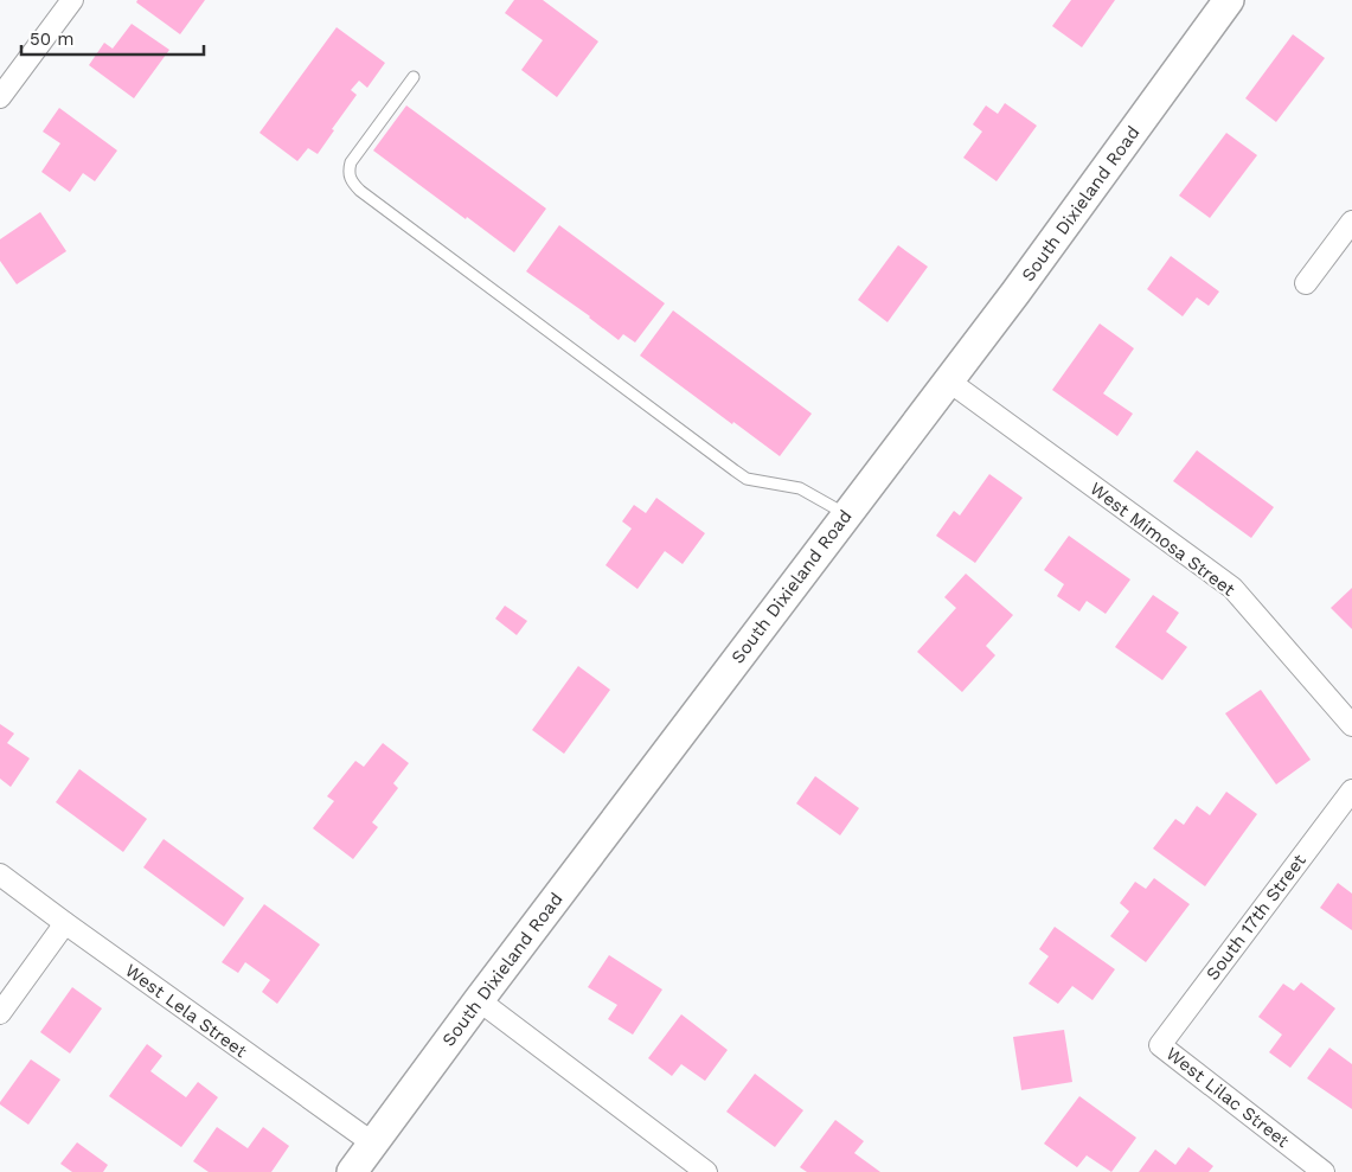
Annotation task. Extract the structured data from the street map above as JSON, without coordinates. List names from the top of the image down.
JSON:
{
  "streets": {
    "main road": ["South Dixieland Road"],
    "street": [
      "West Mimosa Street",
      "South 17th Street",
      "West Lela Street",
      "West Lilac Street"
    ]
  },
  "crossings": [
    ["South Dixieland Road", "West Mimosa Street"],
    ["South Dixieland Road", "West Lela Street"],
    ["South 17th Street", "West Lilac Street"]
  ],
  "scale_bar": "50 m"
}
